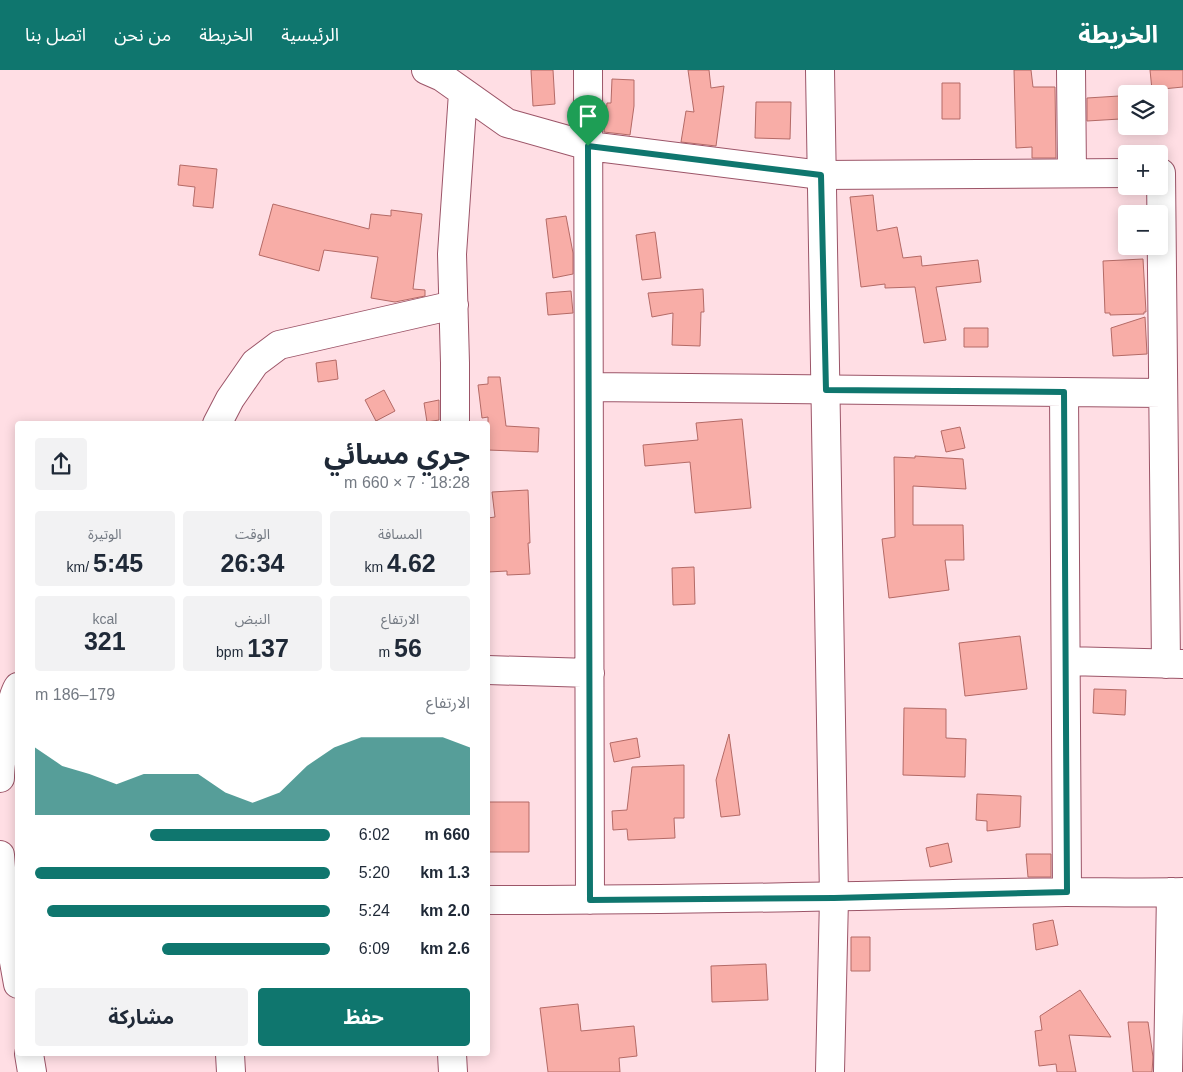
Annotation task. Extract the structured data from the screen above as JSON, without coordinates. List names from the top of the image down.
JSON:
{
  "page": {
    "header": "الخريطة",
    "nav": [
      "الرئيسية",
      "الخريطة",
      "من نحن",
      "اتصل بنا"
    ],
    "map_buttons": ["+", "−"],
    "heading": ["جري مسائي", "18:28 · 7 × 660 m"],
    "stats": [
      ["المسافة", "4.62 km"],
      ["الوقت", "26:34"],
      ["الوتيرة", "5:45 /km"],
      ["الارتفاع", "56 m"],
      ["النبض", "137 bpm"],
      ["kcal", "321"]
    ],
    "chart": ["الارتفاع", "179–186 m"],
    "list": [
      {
        "name": "660 m",
        "note": "6:02"
      },
      {
        "name": "1.3 km",
        "note": "5:20"
      },
      {
        "name": "2.0 km",
        "note": "5:24"
      },
      {
        "name": "2.6 km",
        "note": "6:09"
      }
    ],
    "buttons": ["حفظ", "مشاركة"]
  }
}
